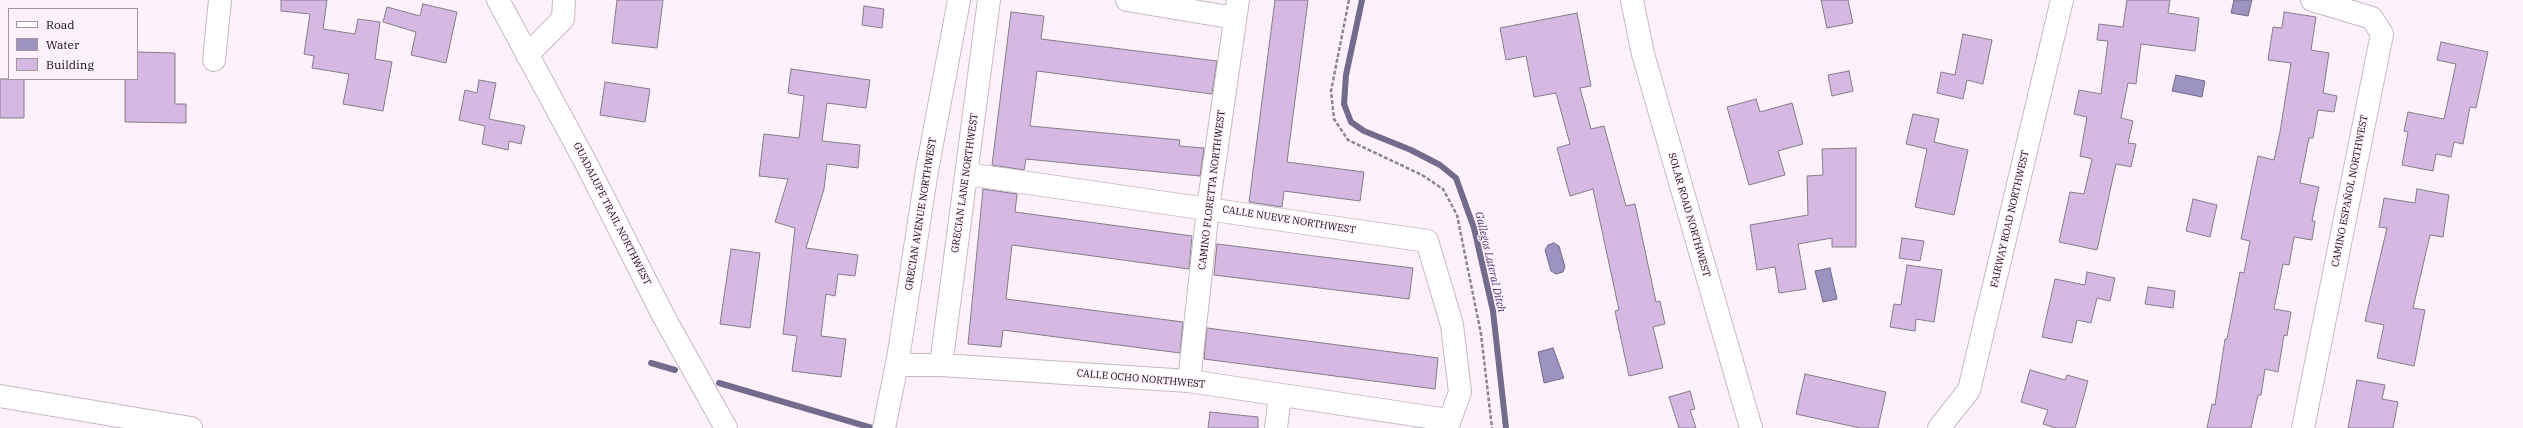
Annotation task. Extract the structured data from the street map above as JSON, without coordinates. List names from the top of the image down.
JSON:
{
  "streets": {
    "street": [
      "GRECIAN LANE NORTHWEST",
      "CAMINO FLORETTA NORTHWEST",
      "CAMINO ESPAÑOL NORTHWEST",
      "GUADALUPE TRAIL NORTHWEST",
      "GRECIAN AVENUE NORTHWEST",
      "SOLAR ROAD NORTHWEST",
      "FAIRWAY ROAD NORTHWEST",
      "CALLE NUEVE NORTHWEST",
      "CALLE OCHO NORTHWEST"
    ]
  },
  "crossings": [
    ["GRECIAN LANE NORTHWEST", "CALLE NUEVE NORTHWEST"],
    ["GRECIAN LANE NORTHWEST", "CALLE OCHO NORTHWEST"],
    ["CAMINO FLORETTA NORTHWEST", "CALLE NUEVE NORTHWEST"],
    ["CAMINO FLORETTA NORTHWEST", "CALLE OCHO NORTHWEST"],
    ["GRECIAN AVENUE NORTHWEST", "CALLE OCHO NORTHWEST"],
    ["CALLE NUEVE NORTHWEST", "CALLE OCHO NORTHWEST"]
  ],
  "water": ["Gallegos Lateral Ditch"],
  "legend": ["Road", "Water", "Building"]
}
